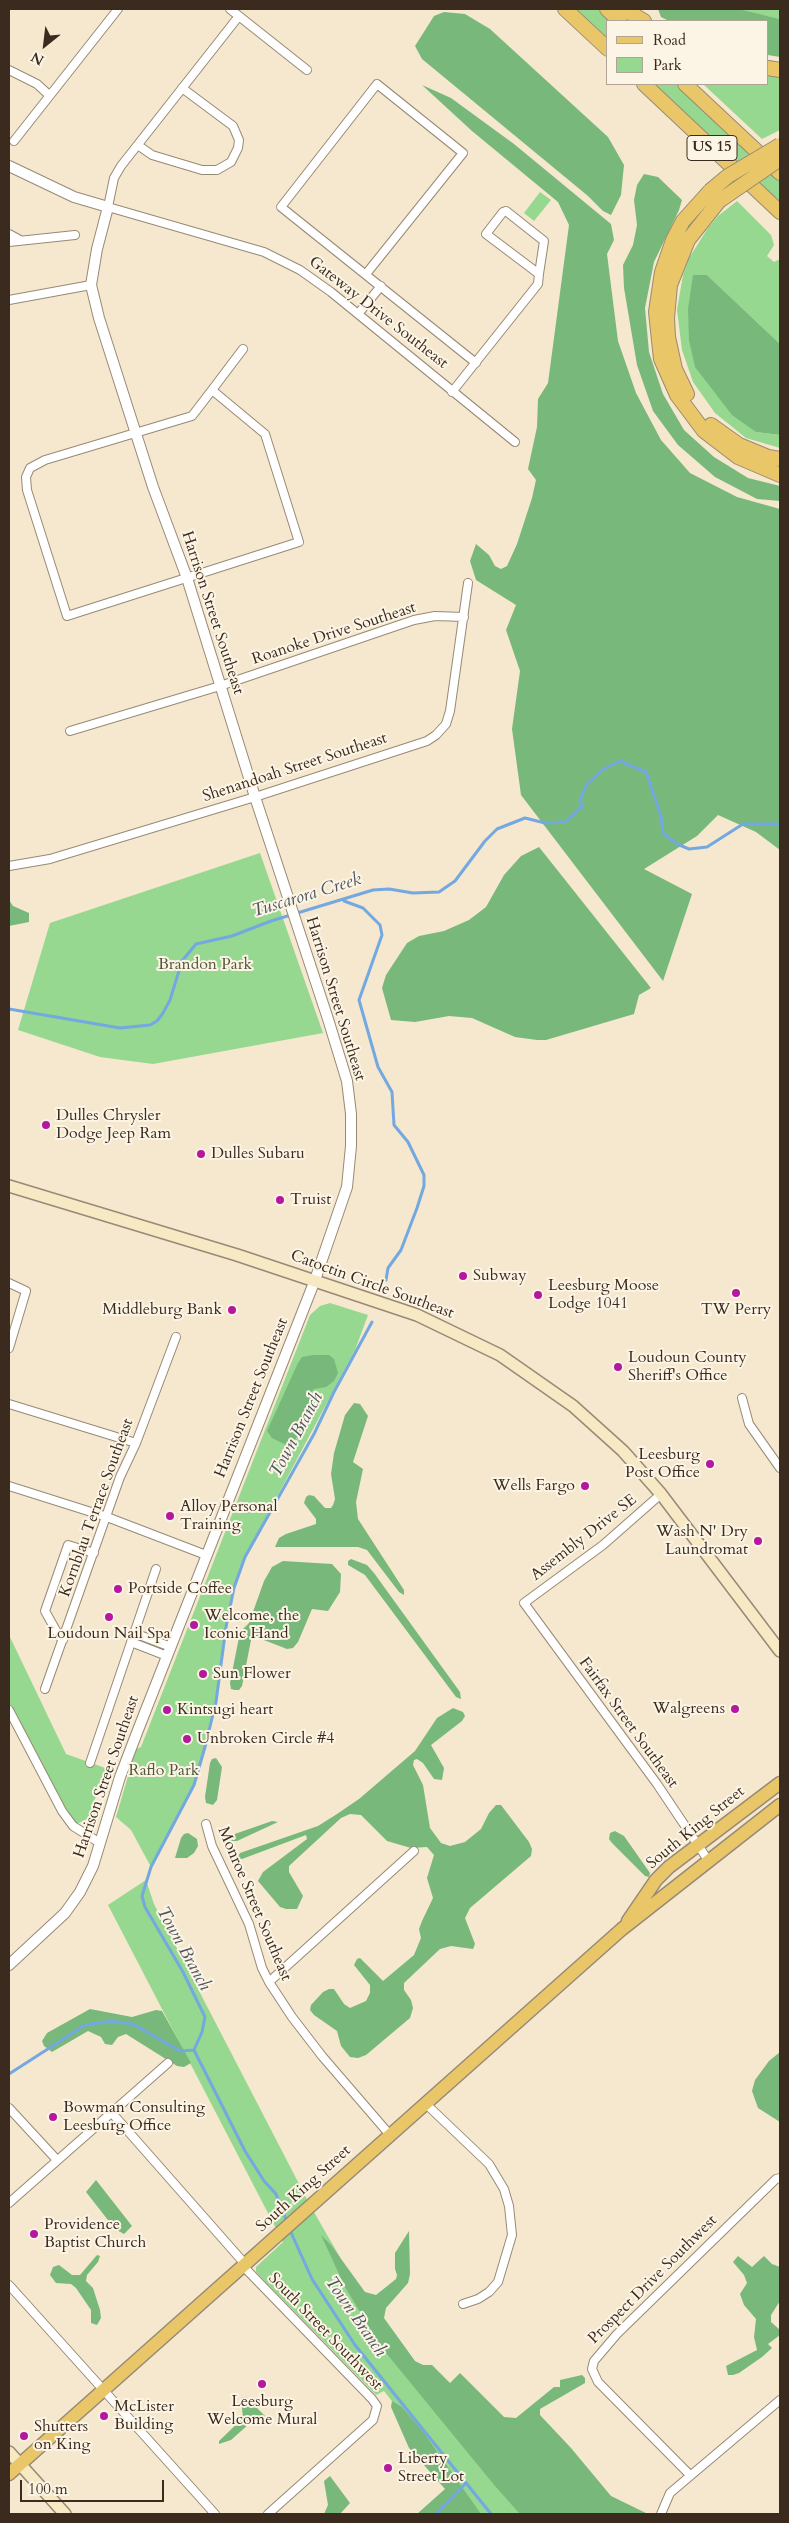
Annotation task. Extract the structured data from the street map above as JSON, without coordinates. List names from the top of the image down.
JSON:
{
  "streets": {
    "highway": ["US 15"],
    "main road": ["Catoctin Circle Southeast", "South King Street"],
    "street": [
      "Gateway Drive Southeast",
      "Harrison Street Southeast",
      "Roanoke Drive Southeast",
      "Shenandoah Street Southeast",
      "Kornblau Terrace Southeast",
      "Assembly Drive SE",
      "Fairfax Street Southeast",
      "Monroe Street Southeast",
      "Prospect Drive Southwest",
      "South Street Southwest"
    ]
  },
  "crossings": [
    ["Gateway Drive Southeast", "Harrison Street Southeast"],
    ["Harrison Street Southeast", "Roanoke Drive Southeast"],
    ["Harrison Street Southeast", "Shenandoah Street Southeast"],
    ["Harrison Street Southeast", "Catoctin Circle Southeast"],
    ["Roanoke Drive Southeast", "Shenandoah Street Southeast"],
    ["Catoctin Circle Southeast", "Assembly Drive SE"],
    ["Assembly Drive SE", "Fairfax Street Southeast"],
    ["Fairfax Street Southeast", "South King Street"],
    ["South King Street", "Monroe Street Southeast"],
    ["South King Street", "South Street Southwest"]
  ],
  "water": ["Tuscarora Creek", "Town Branch"],
  "parks": ["Brandon Park", "Raflo Park"],
  "places": [
    "Dulles Chrysler Dodge Jeep Ram",
    "Dulles Subaru",
    "Truist",
    "Subway",
    "TW Perry",
    "Leesburg Moose Lodge 1041",
    "Middleburg Bank",
    "Loudoun County Sheriff's Office",
    "Leesburg Post Office",
    "Wells Fargo",
    "Alloy Personal Training",
    "Wash N' Dry Laundromat",
    "Portside Coffee",
    "Loudoun Nail Spa",
    "Welcome, the Iconic Hand",
    "Sun Flower",
    "Walgreens",
    "Kintsugi heart",
    "Unbroken Circle #4",
    "Bowman Consulting Leesburg Office",
    "Providence Baptist Church",
    "Leesburg Welcome Mural",
    "McLister Building",
    "Shutters on King",
    "Liberty Street Lot"
  ],
  "legend": ["Road", "Park"],
  "scale_bar": "100 m",
  "north": "bottom left"
}
